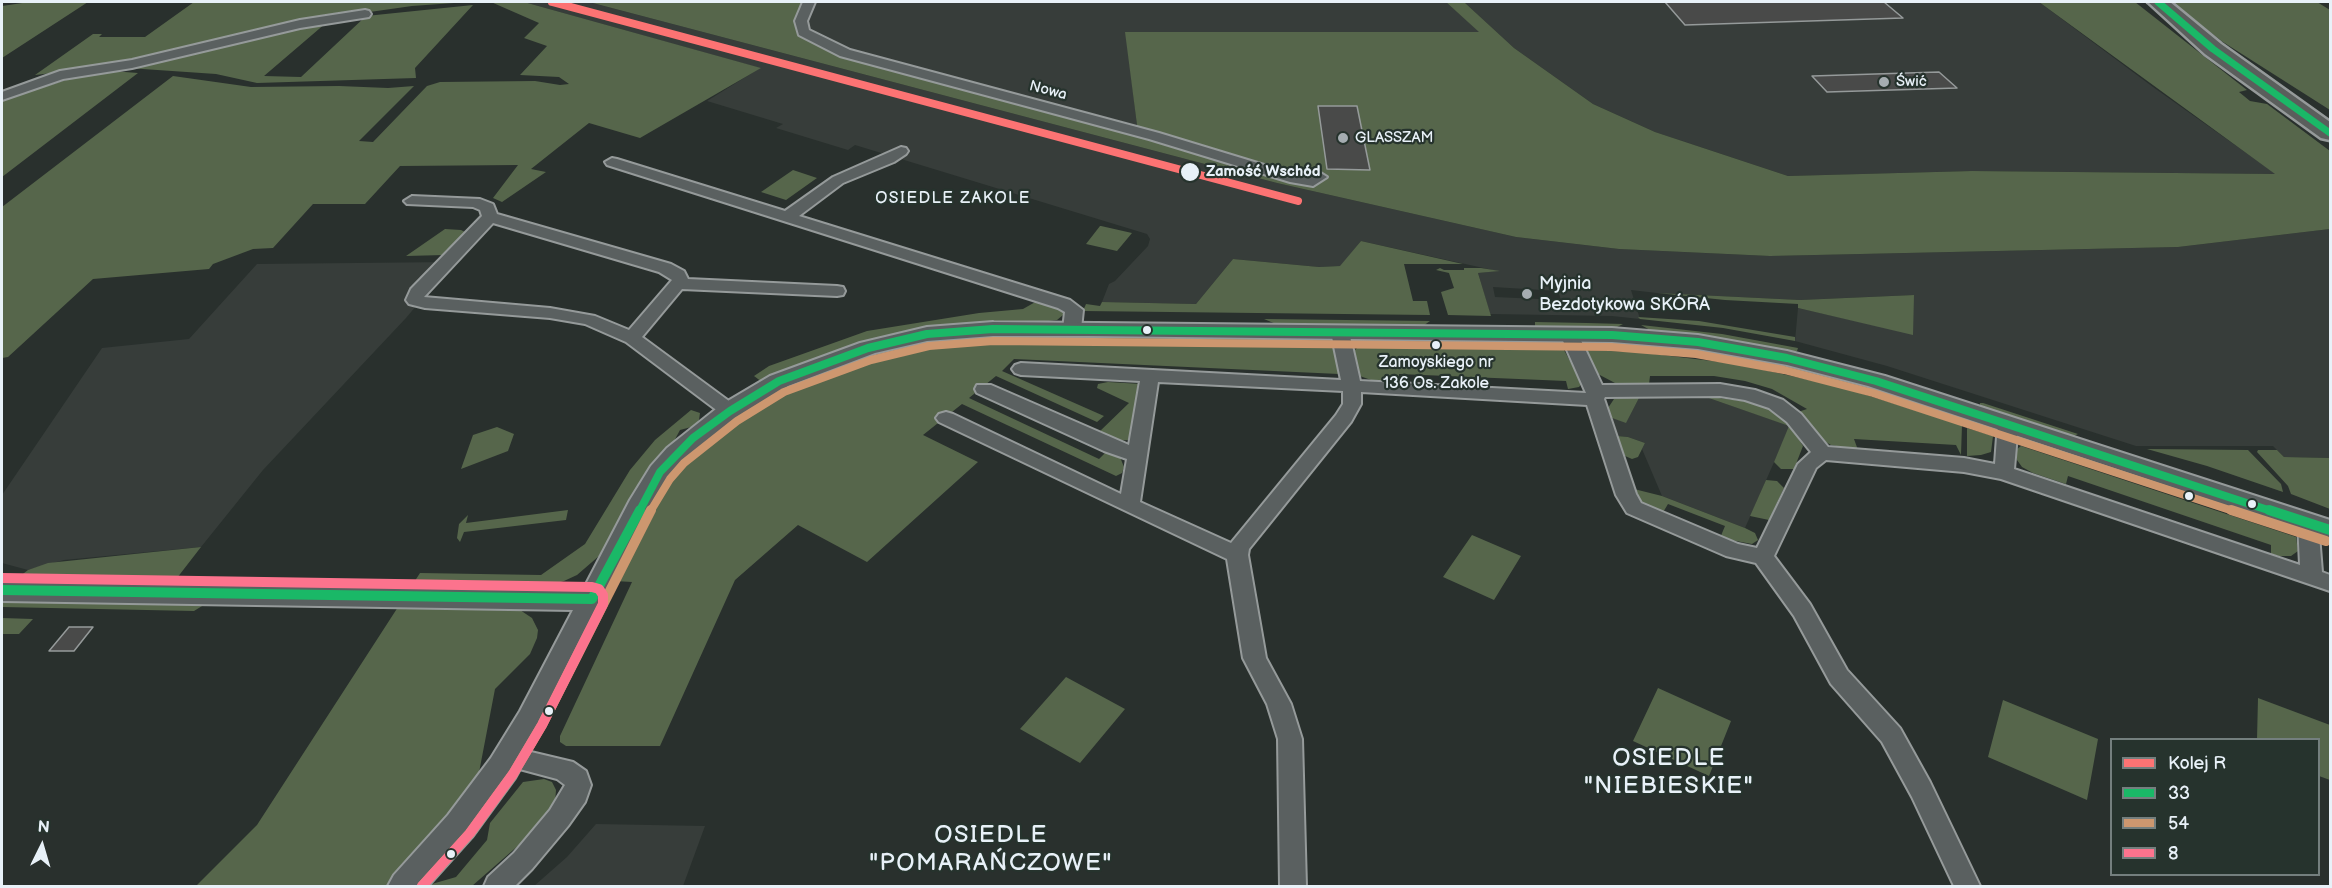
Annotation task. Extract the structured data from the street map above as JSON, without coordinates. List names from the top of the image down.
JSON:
{
  "streets": {
    "street": ["Nowa"]
  },
  "districts": ["OSIEDLE ZAKOLE", "OSIEDLE \"NIEBIESKIE\"", "OSIEDLE \"POMARAŃCZOWE\""],
  "places": [
    "Świć",
    "GLASSZAM",
    "Zamość Wschód",
    "Myjnia Bezdotykowa SKÓRA",
    "Zamoyskiego nr 136 Os. Zakole"
  ],
  "lines": [
    "rail line R",
    "transit line 33",
    "transit line 54",
    "transit line 8"
  ],
  "legend": [
    "Kolej R",
    "33",
    "54",
    "8"
  ],
  "north": "top"
}
